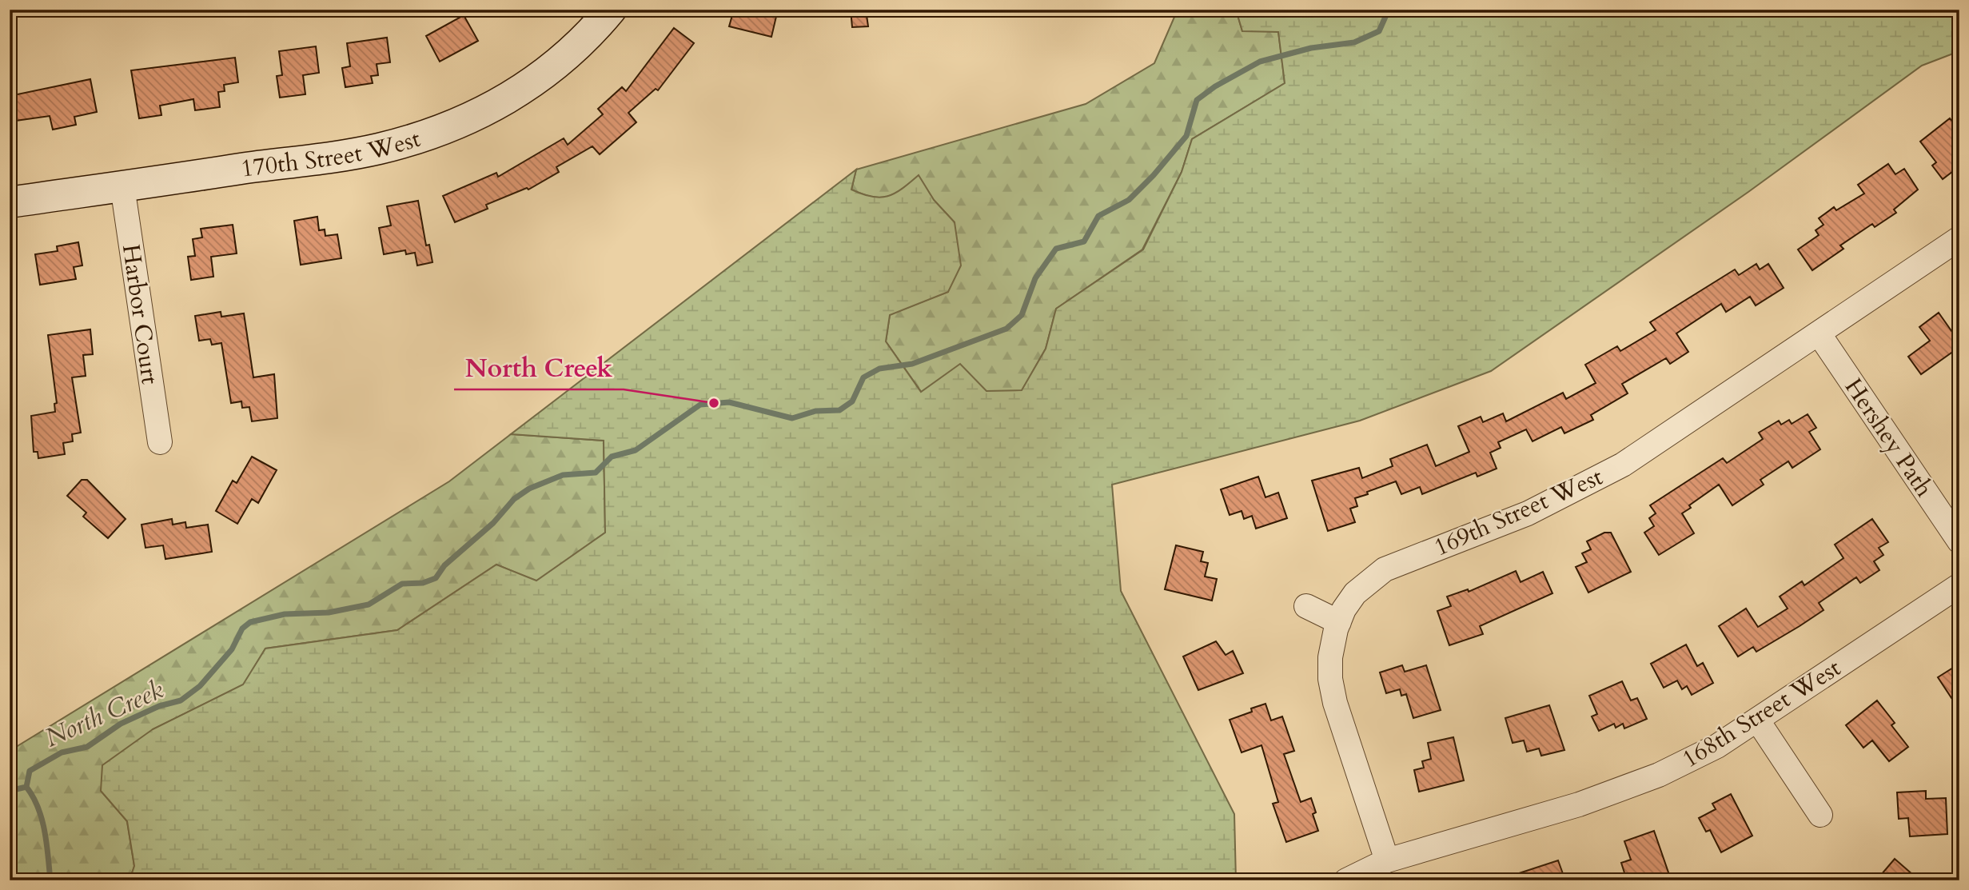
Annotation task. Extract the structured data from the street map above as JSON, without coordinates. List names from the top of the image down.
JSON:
{
  "streets": {
    "street": [
      "170th Street West",
      "Harbor Court",
      "Hershey Path",
      "169th Street West",
      "168th Street West"
    ]
  },
  "crossings": [
    ["170th Street West", "Harbor Court"],
    ["Hershey Path", "169th Street West"],
    ["169th Street West", "168th Street West"]
  ],
  "water": ["North Creek"],
  "places": ["North Creek"]
}
